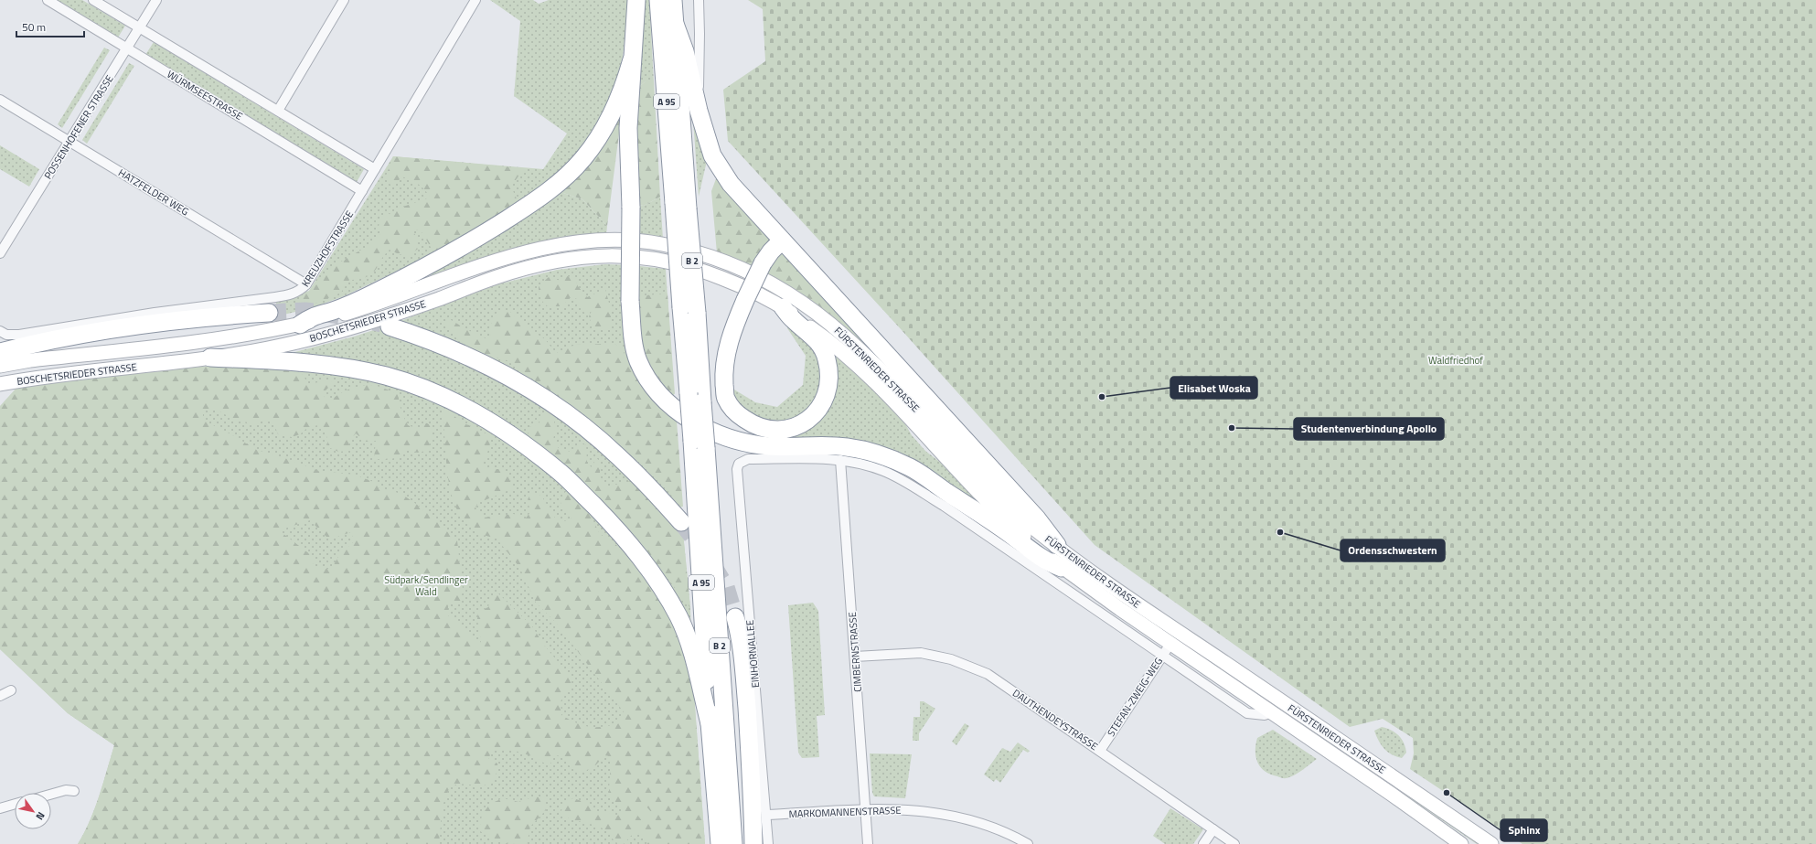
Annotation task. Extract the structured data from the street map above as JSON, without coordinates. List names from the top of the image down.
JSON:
{
  "streets": {
    "highway": ["A 95", "B 2"],
    "main road": ["BOSCHETSRIEDER STRASSE", "FÜRSTENRIEDER STRASSE"],
    "street": [
      "WÜRMSEESTRASSE",
      "POSSENHOFENER STRASSE",
      "HATZFELDER WEG",
      "KREUZHOFSTRASSE",
      "CIMBERNSTRASSE",
      "EINHORNALLEE",
      "STEFAN-ZWEIG-WEG",
      "DAUTHENDEYSTRASSE",
      "MARKOMANNENSTRASSE"
    ]
  },
  "crossings": [
    ["WÜRMSEESTRASSE", "POSSENHOFENER STRASSE"],
    ["WÜRMSEESTRASSE", "KREUZHOFSTRASSE"],
    ["A 95", "B 2"],
    ["POSSENHOFENER STRASSE", "HATZFELDER WEG"],
    ["HATZFELDER WEG", "KREUZHOFSTRASSE"],
    ["BOSCHETSRIEDER STRASSE", "FÜRSTENRIEDER STRASSE"],
    ["FÜRSTENRIEDER STRASSE", "CIMBERNSTRASSE"],
    ["FÜRSTENRIEDER STRASSE", "EINHORNALLEE"],
    ["FÜRSTENRIEDER STRASSE", "STEFAN-ZWEIG-WEG"],
    ["CIMBERNSTRASSE", "DAUTHENDEYSTRASSE"],
    ["CIMBERNSTRASSE", "MARKOMANNENSTRASSE"],
    ["EINHORNALLEE", "MARKOMANNENSTRASSE"],
    ["STEFAN-ZWEIG-WEG", "DAUTHENDEYSTRASSE"]
  ],
  "parks": ["Waldfriedhof", "Südpark/Sendlinger Wald"],
  "places": [
    "Elisabet Woska",
    "Studentenverbindung Apollo",
    "Ordensschwestern",
    "Sphinx"
  ],
  "scale_bar": "50 m",
  "north": "bottom right"
}
